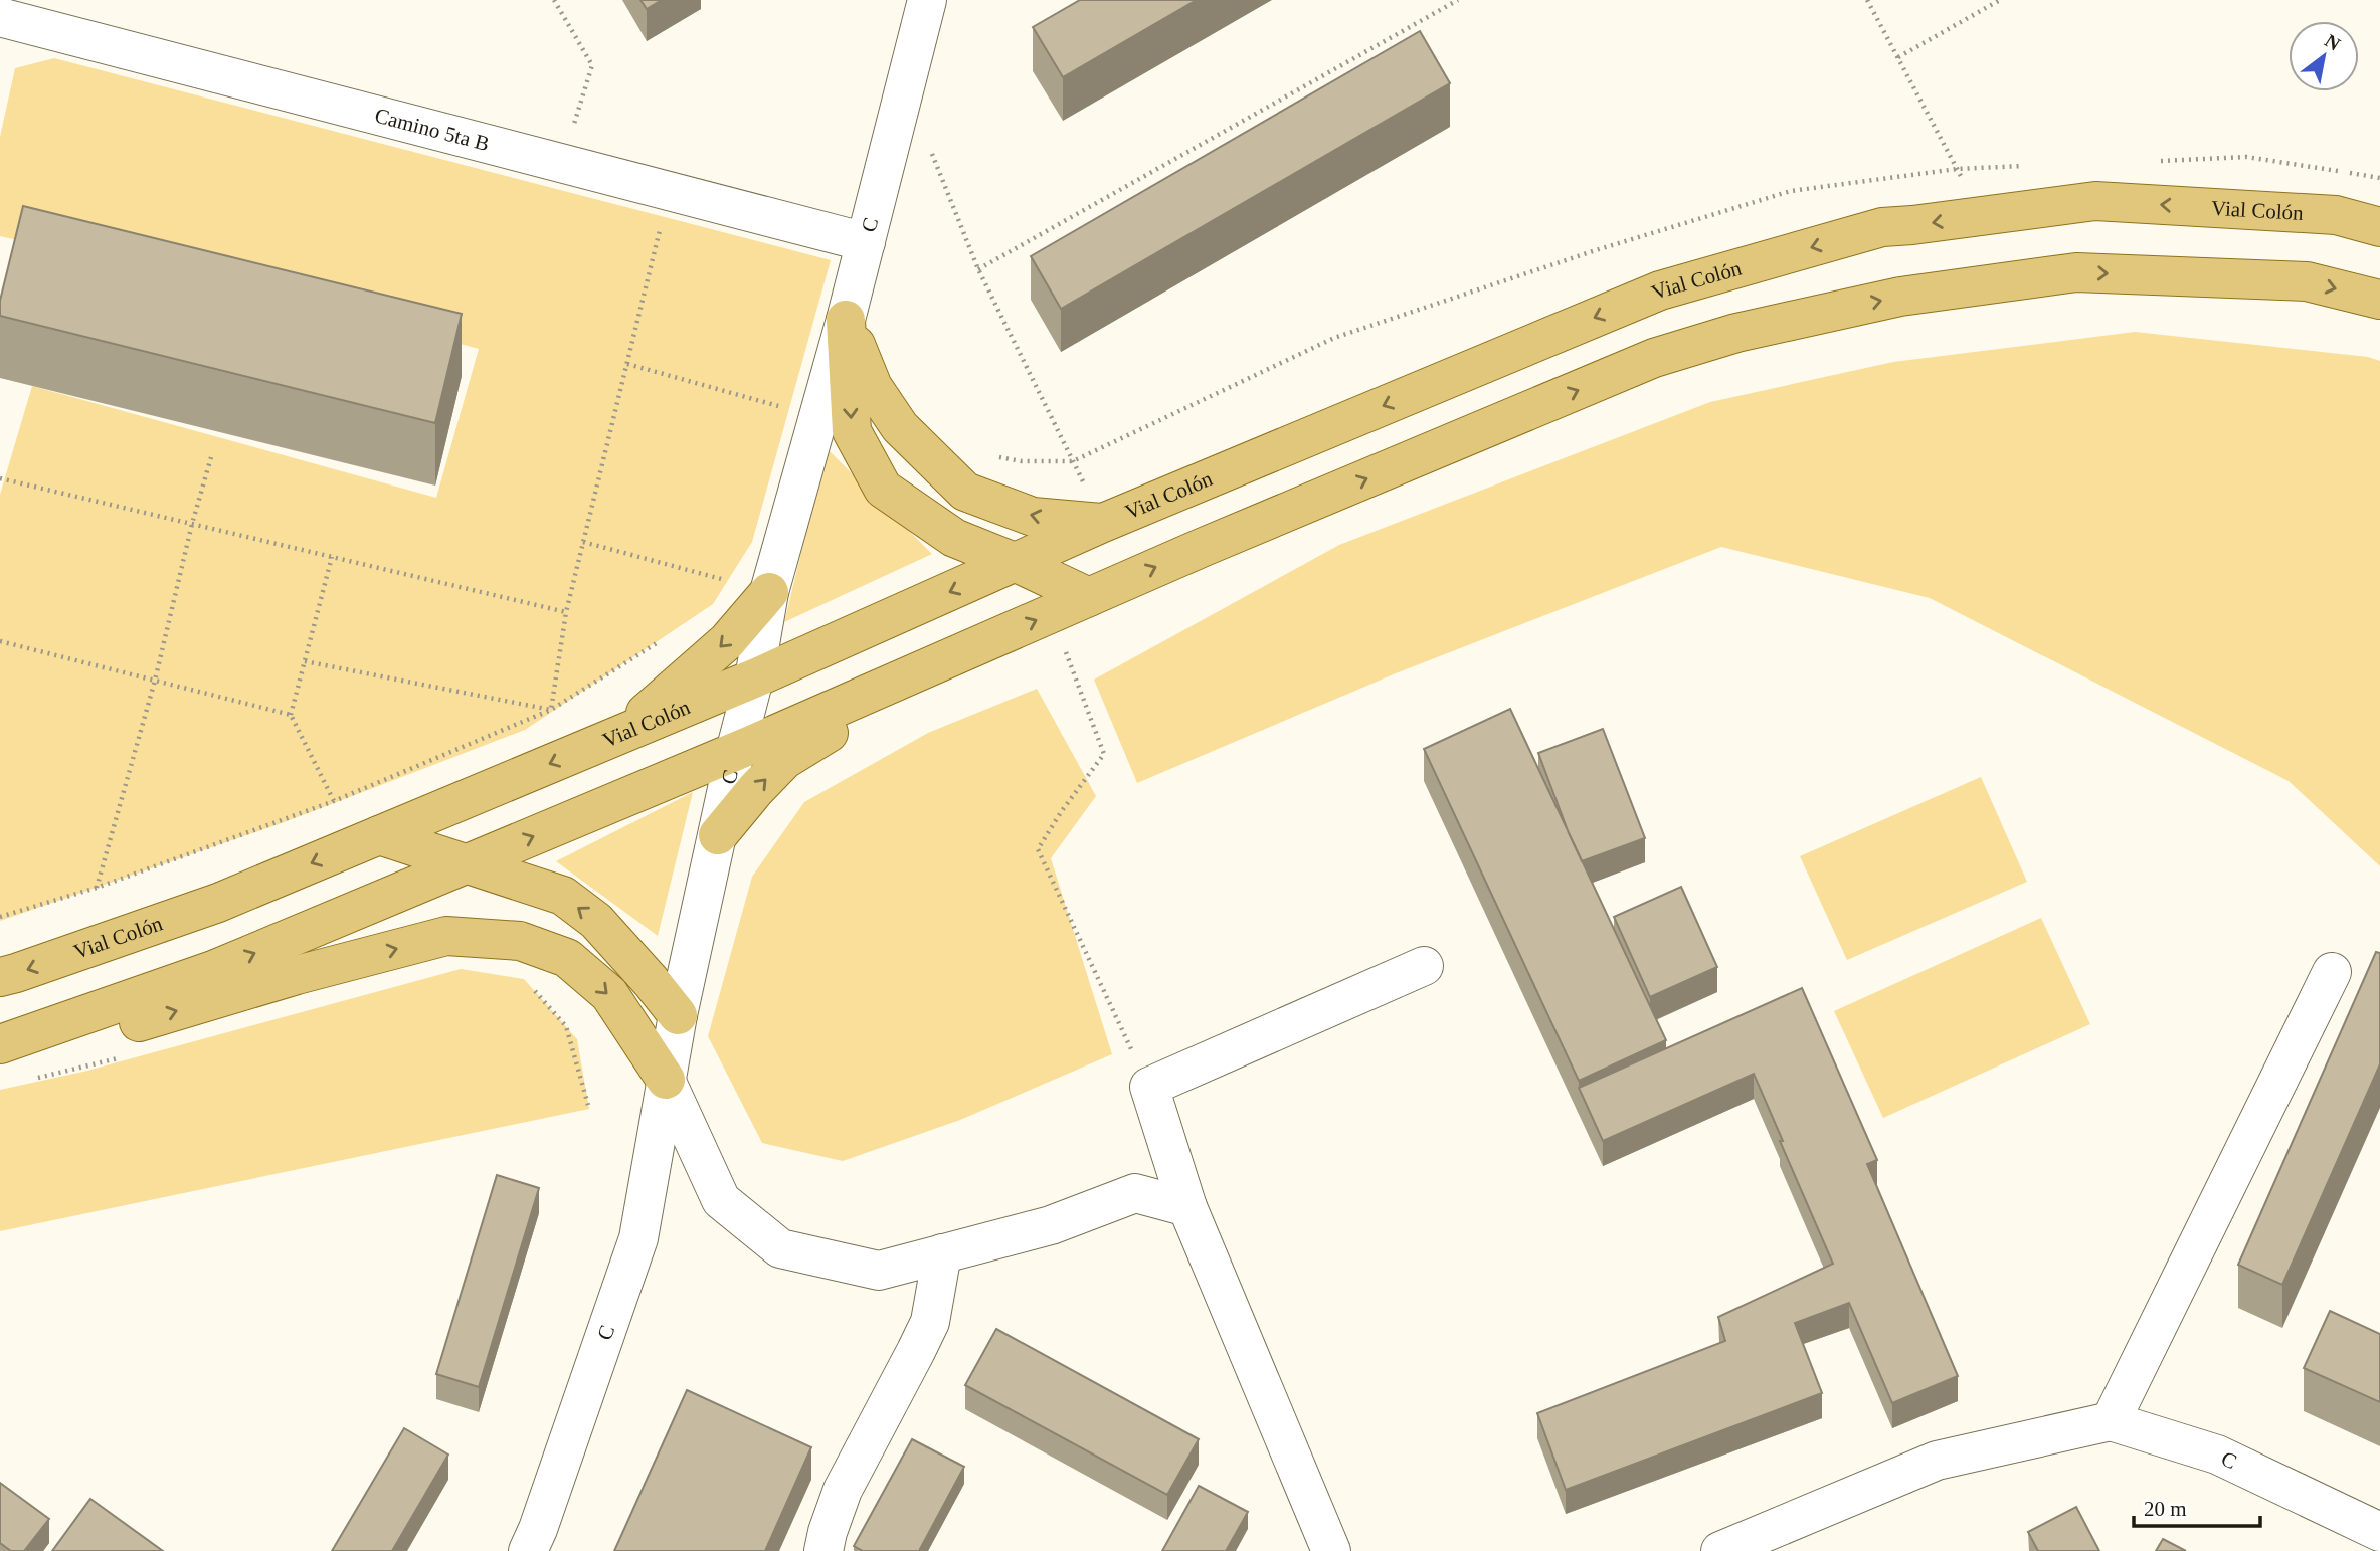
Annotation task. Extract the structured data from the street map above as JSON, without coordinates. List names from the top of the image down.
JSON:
{
  "streets": {
    "main road": ["Vial Colón"],
    "street": ["Camino 5ta B", "C"]
  },
  "crossings": [
    ["Camino 5ta B", "C"],
    ["Vial Colón", "C"]
  ],
  "scale_bar": "20 m",
  "north": "top right"
}
